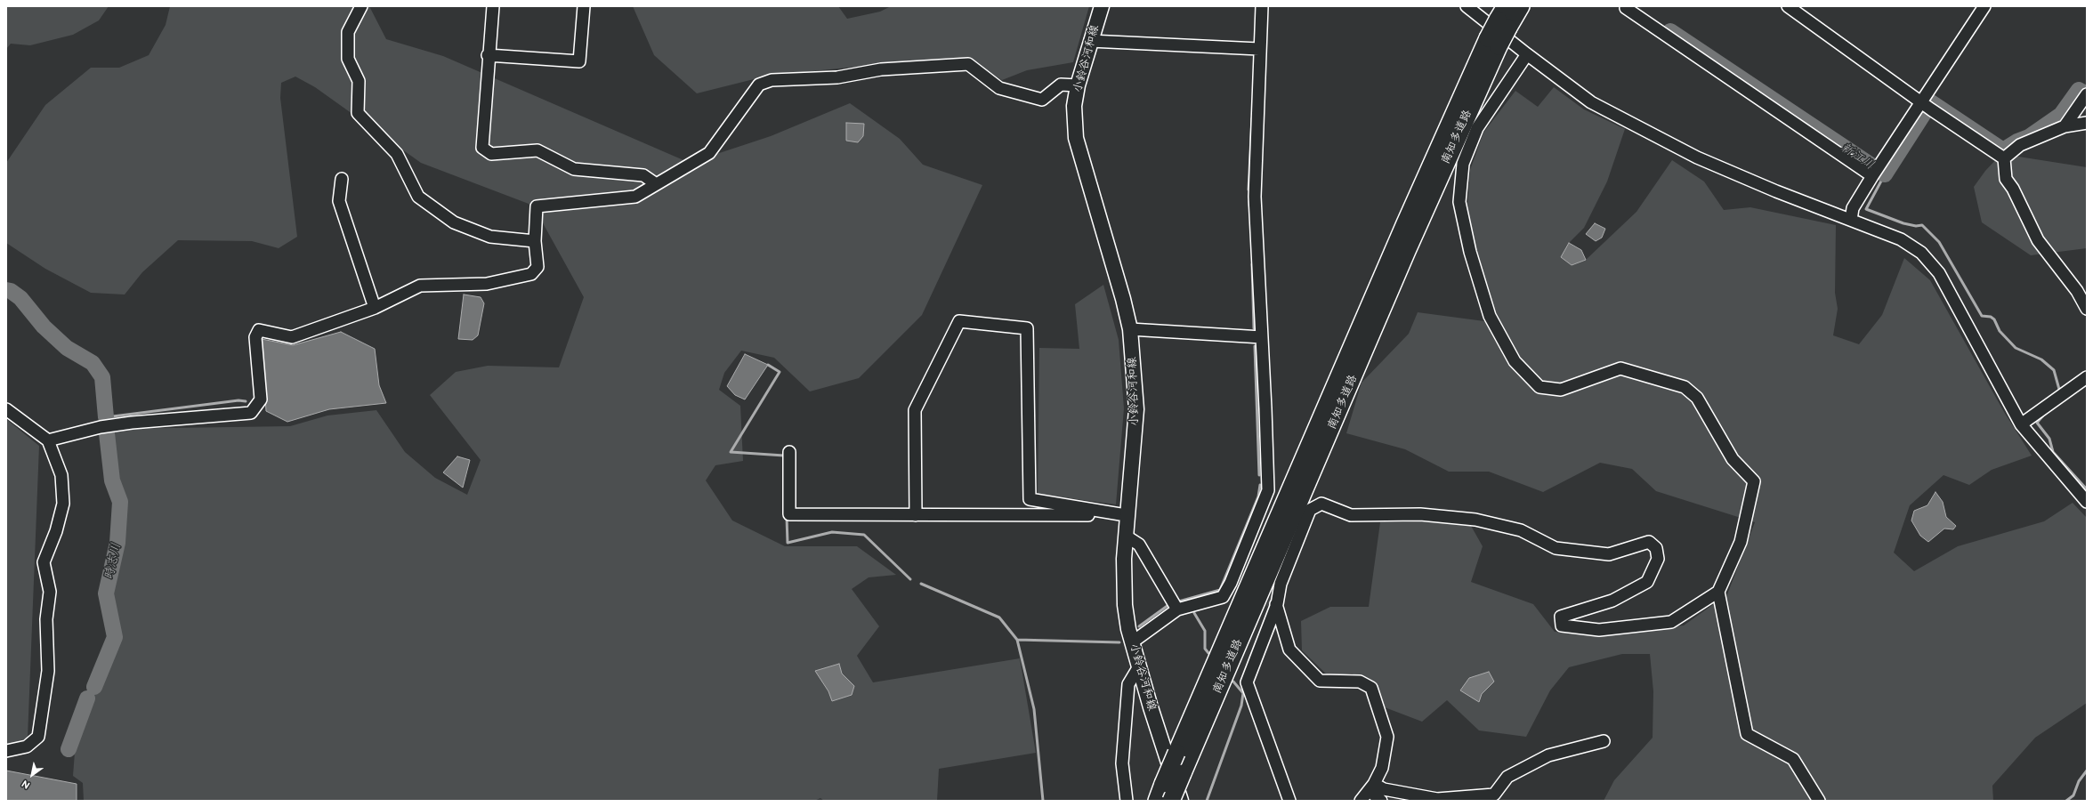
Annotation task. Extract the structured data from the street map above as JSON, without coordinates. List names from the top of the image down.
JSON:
{
  "streets": {
    "highway": ["南知多道路"],
    "main road": ["小鈴谷河和線"]
  },
  "water": ["新江川", "時志川"],
  "north": "bottom left"
}
